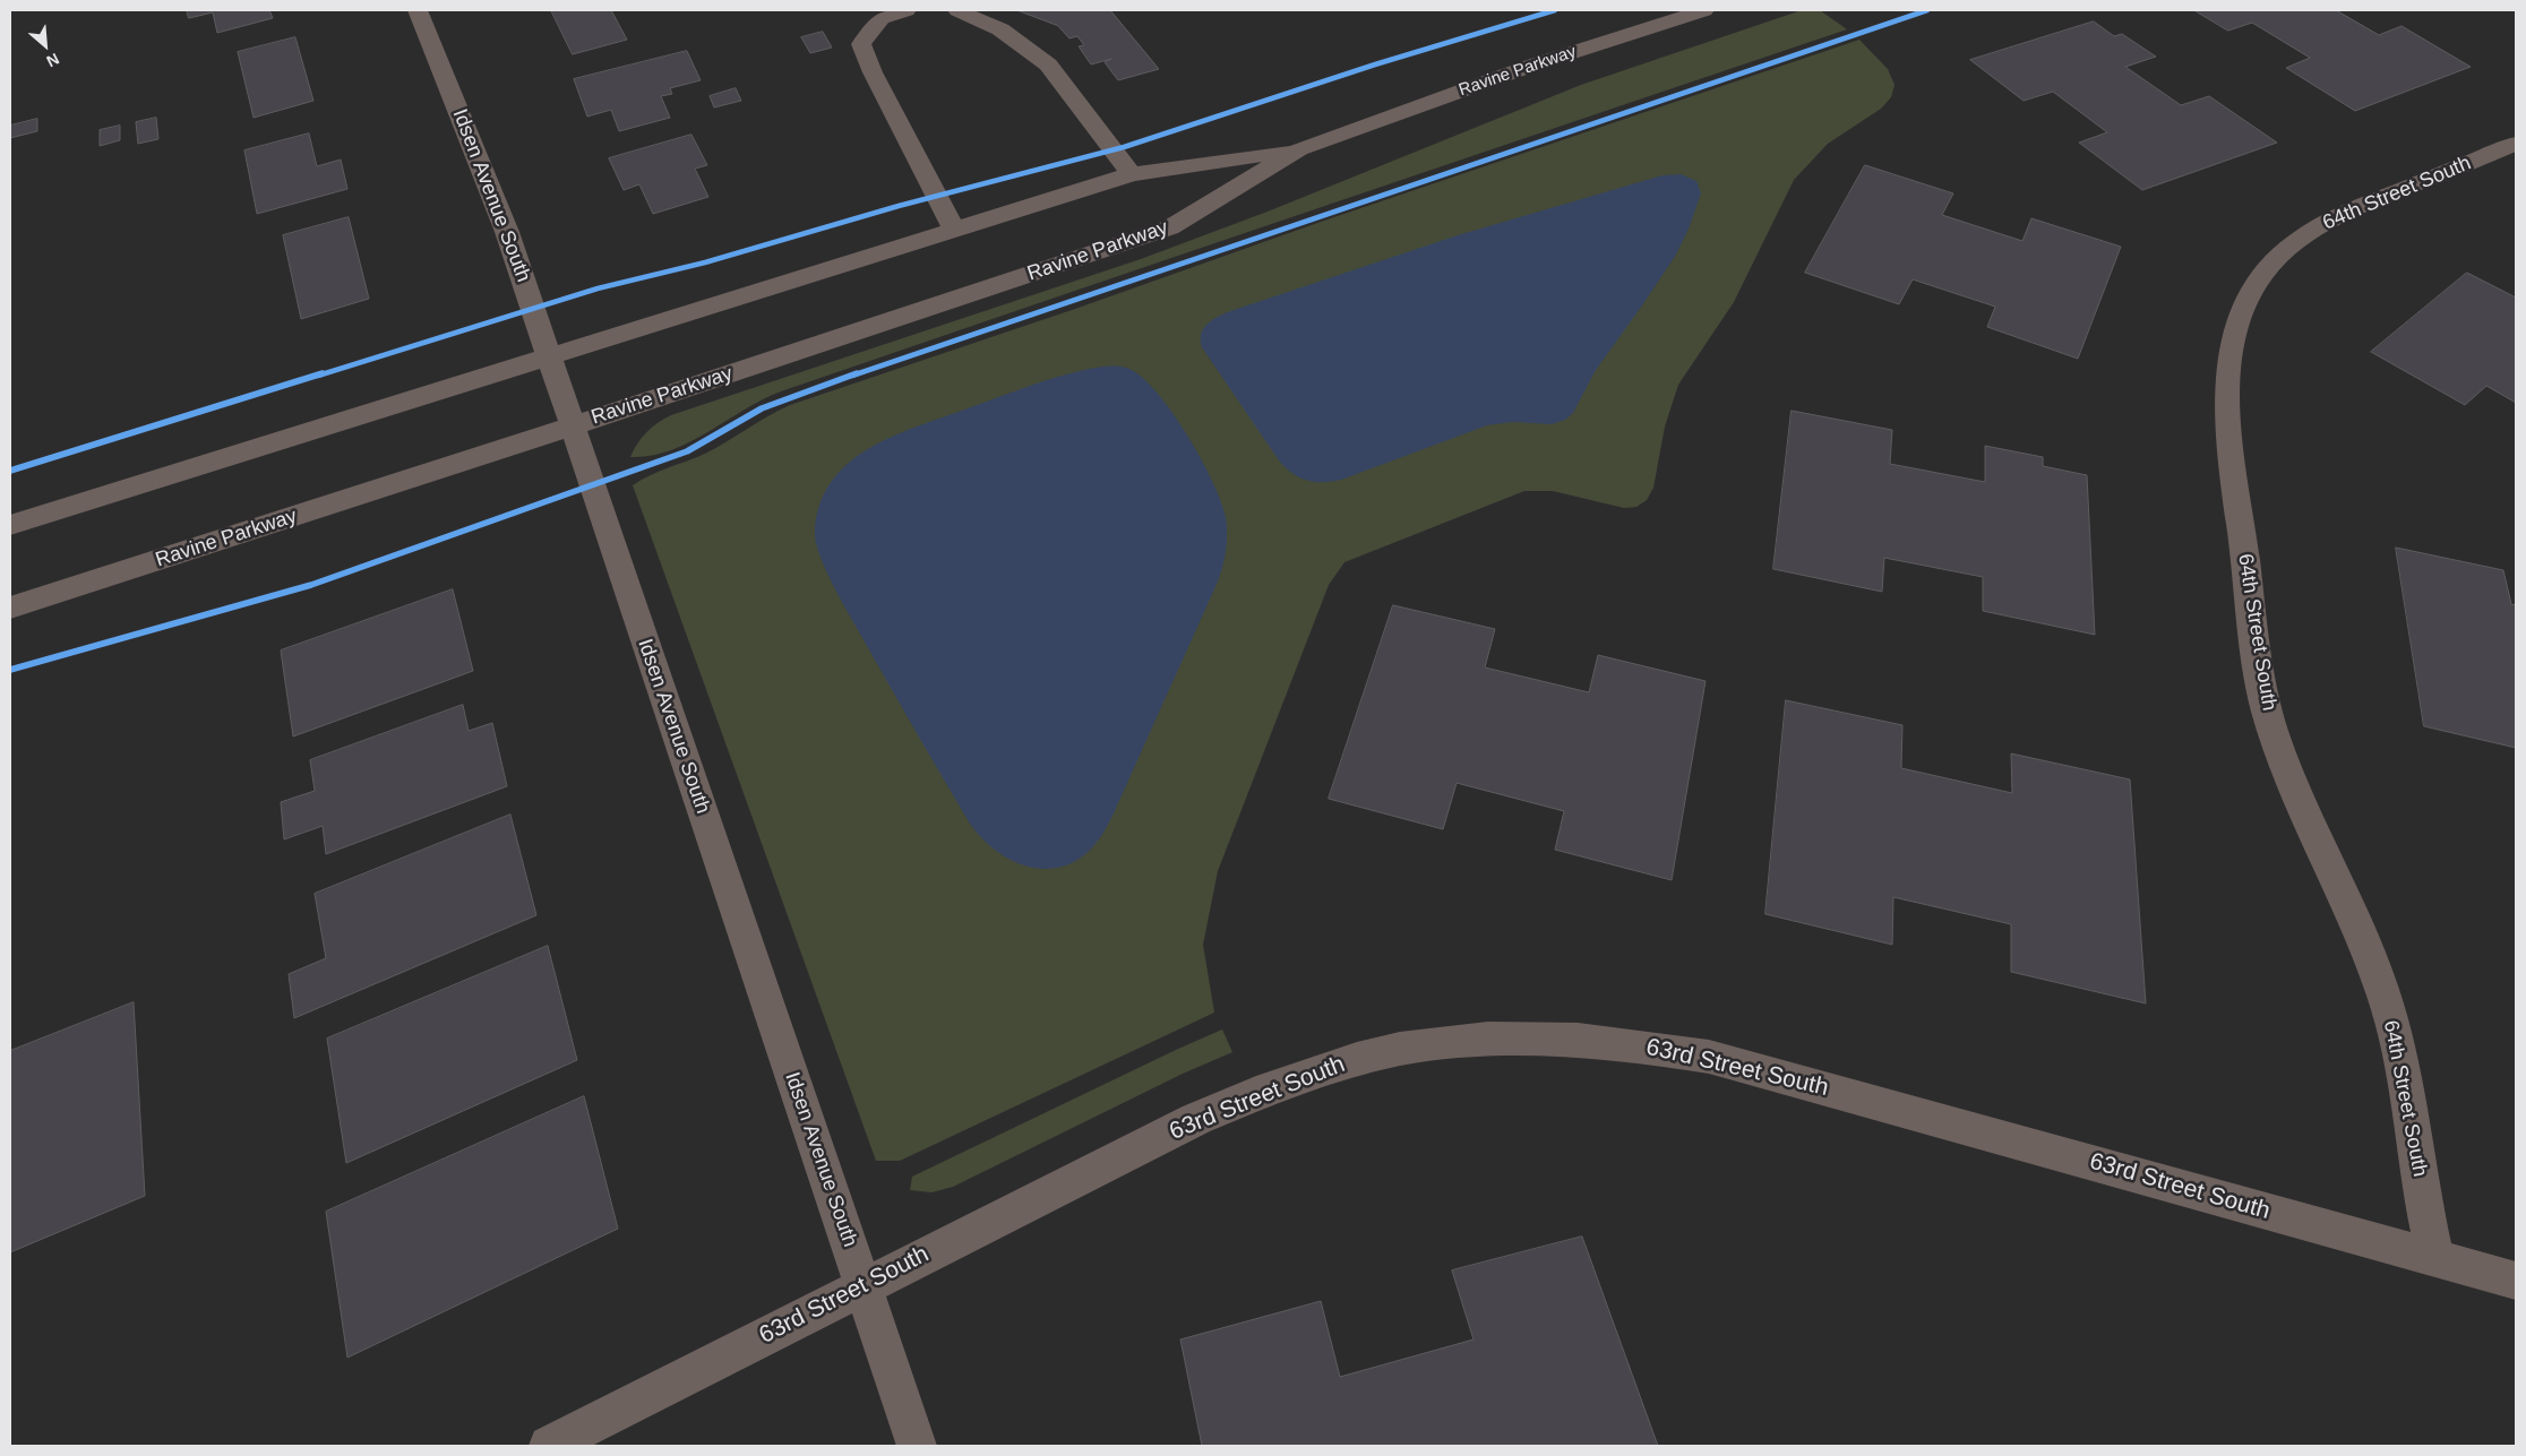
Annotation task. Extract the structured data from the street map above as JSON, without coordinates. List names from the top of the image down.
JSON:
{
  "streets": {
    "street": [
      "Ravine Parkway",
      "64th Street South",
      "Idsen Avenue South",
      "63rd Street South"
    ]
  },
  "crossings": [
    ["Ravine Parkway", "Idsen Avenue South"],
    ["64th Street South", "63rd Street South"],
    ["Idsen Avenue South", "63rd Street South"]
  ],
  "north": "bottom right"
}
